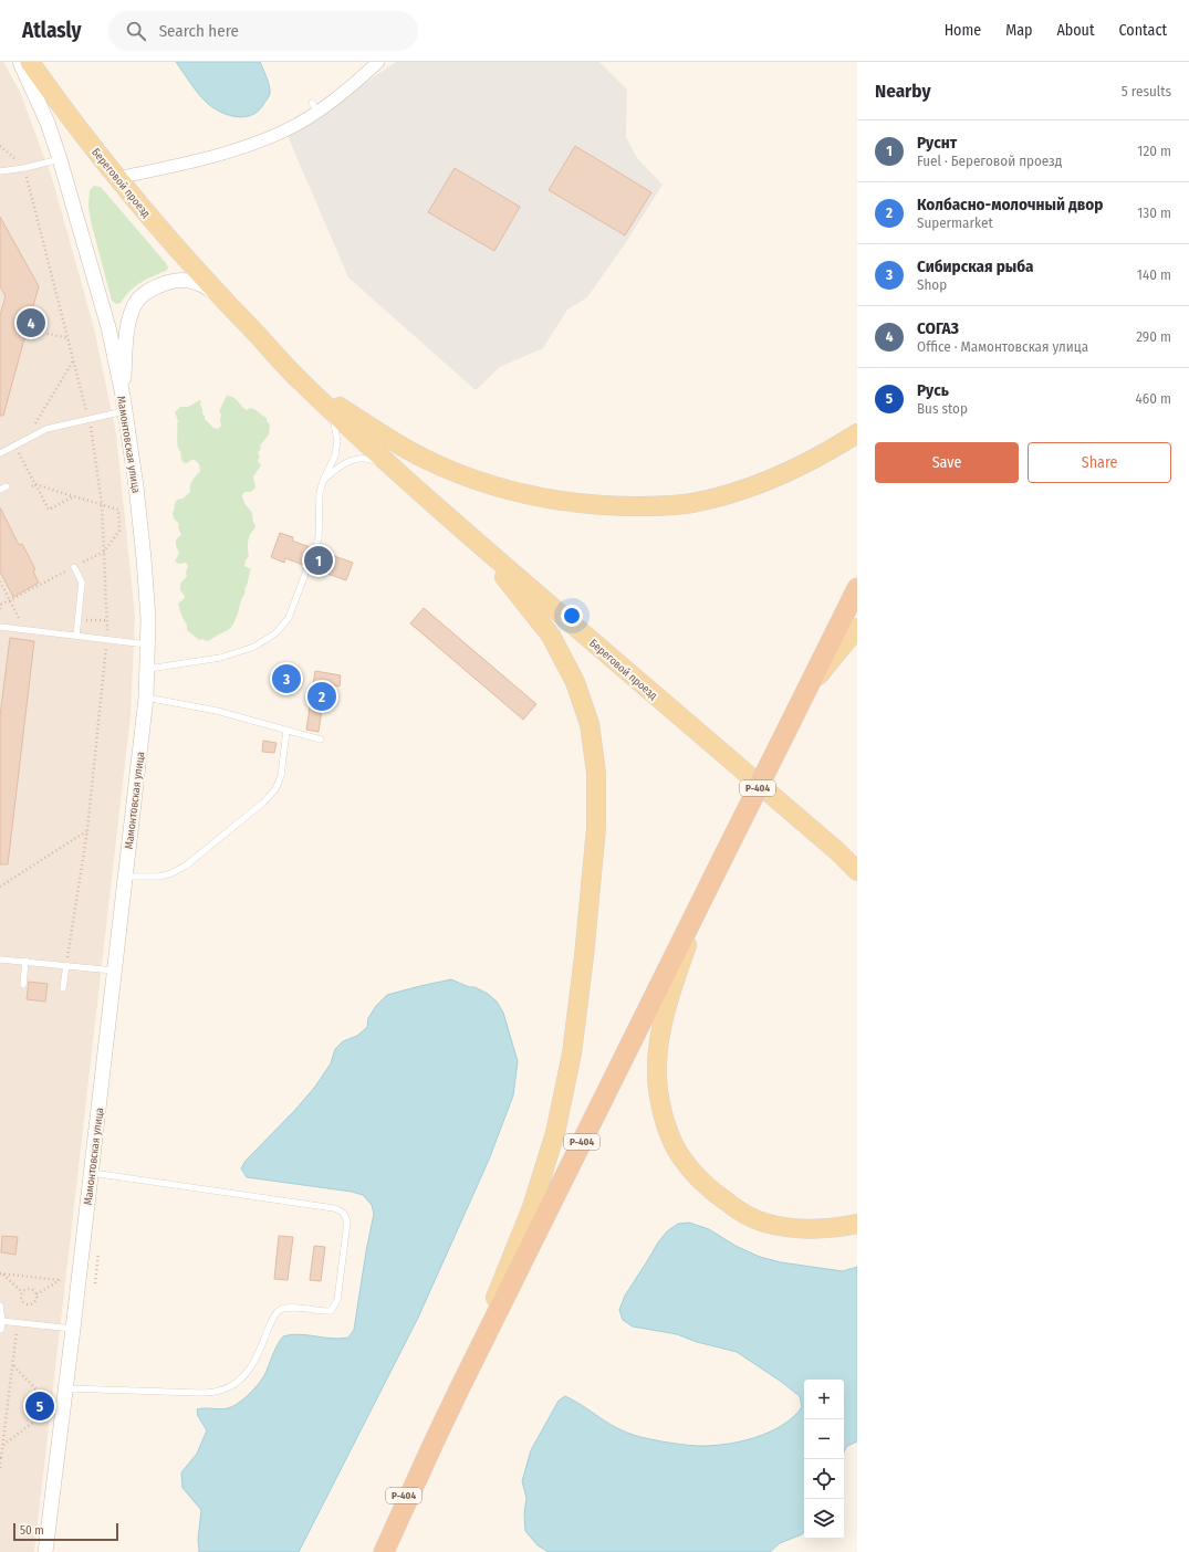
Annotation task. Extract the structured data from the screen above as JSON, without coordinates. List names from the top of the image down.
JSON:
{
  "streets": {
    "highway": ["Р-404"],
    "main road": ["Береговой проезд"],
    "street": ["Мамонтовская улица"]
  },
  "scale_bar": "50 m",
  "page": {
    "header": "Atlasly",
    "search": "Search here",
    "nav": [
      "Home",
      "Map",
      "About",
      "Contact"
    ],
    "heading": ["Nearby", "5 results"],
    "list": [
      {
        "mark": "1",
        "name": "Руснт",
        "note": "Fuel · Береговой проезд",
        "value": "120 m"
      },
      {
        "mark": "2",
        "name": "Колбасно-молочный двор",
        "note": "Supermarket",
        "value": "130 m"
      },
      {
        "mark": "3",
        "name": "Сибирская рыба",
        "note": "Shop",
        "value": "140 m"
      },
      {
        "mark": "4",
        "name": "СОГАЗ",
        "note": "Office · Мамонтовская улица",
        "value": "290 m"
      },
      {
        "mark": "5",
        "name": "Русь",
        "note": "Bus stop",
        "value": "460 m"
      }
    ],
    "pins": [
      "4",
      "1",
      "3",
      "2",
      "5"
    ],
    "buttons": ["Save", "Share"],
    "map_buttons": ["+", "−"],
    "scale": "50 m"
  }
}
